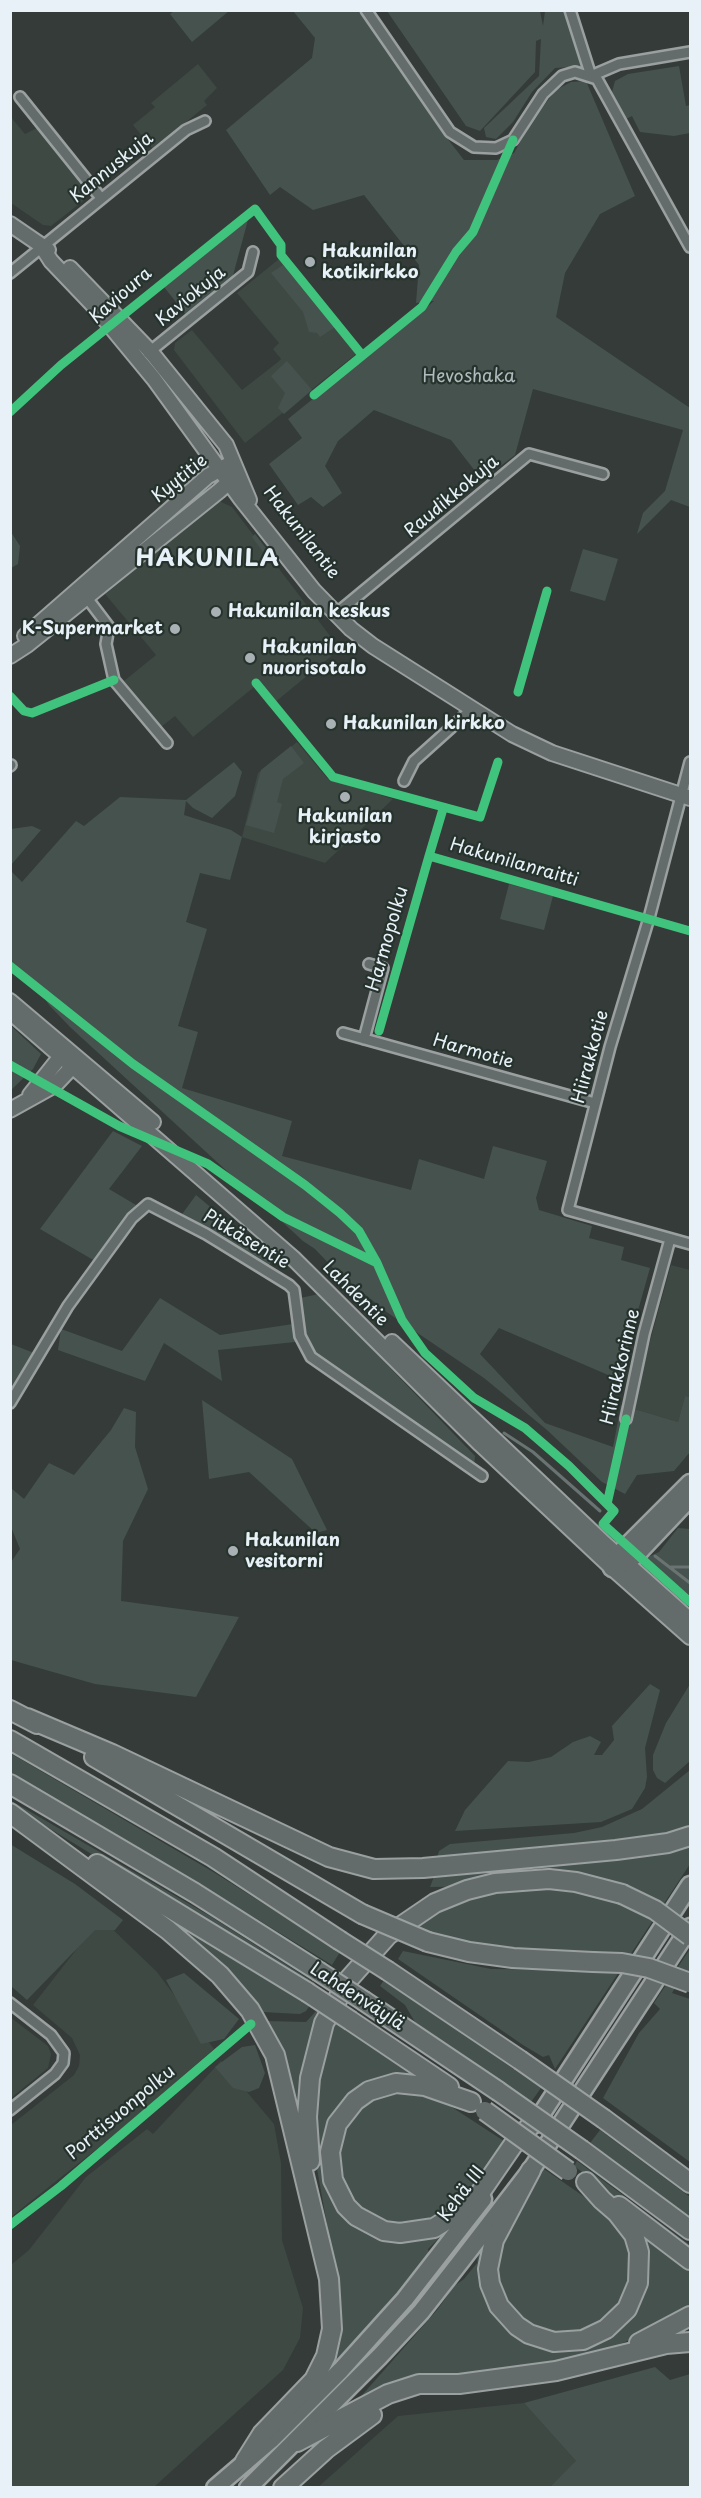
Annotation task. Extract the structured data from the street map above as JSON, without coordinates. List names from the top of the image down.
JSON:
{
  "streets": {
    "highway": ["Lahdenväylä", "Kehä III"],
    "main road": ["Kyytitie", "Hakunilantie", "Lahdentie"],
    "street": [
      "Kannuskuja",
      "Kaviokuja",
      "Raudikkokuja",
      "Harmotie",
      "Hiirakkotie",
      "Pitkäsentie",
      "Hiirakkorinne"
    ],
    "cycle path": [
      "Kavioura",
      "Hakunilanraitti",
      "Harmopolku",
      "Porttisuonpolku"
    ]
  },
  "crossings": [
    ["Kannuskuja", "Hakunilantie"],
    ["Kaviokuja", "Hakunilantie"],
    ["Kyytitie", "Hakunilantie"],
    ["Raudikkokuja", "Hakunilantie"],
    ["Hakunilantie", "Hiirakkotie"],
    ["Harmotie", "Hiirakkotie"],
    ["Hiirakkotie", "Hiirakkorinne"]
  ],
  "districts": ["HAKUNILA"],
  "parks": ["Hevoshaka"],
  "places": [
    "Hakunilan kotikirkko",
    "Hakunilan keskus",
    "K-Supermarket",
    "Hakunilan nuorisotalo",
    "Hakunilan kirkko",
    "Hakunilan kirjasto",
    "Hakunilan vesitorni"
  ]
}
